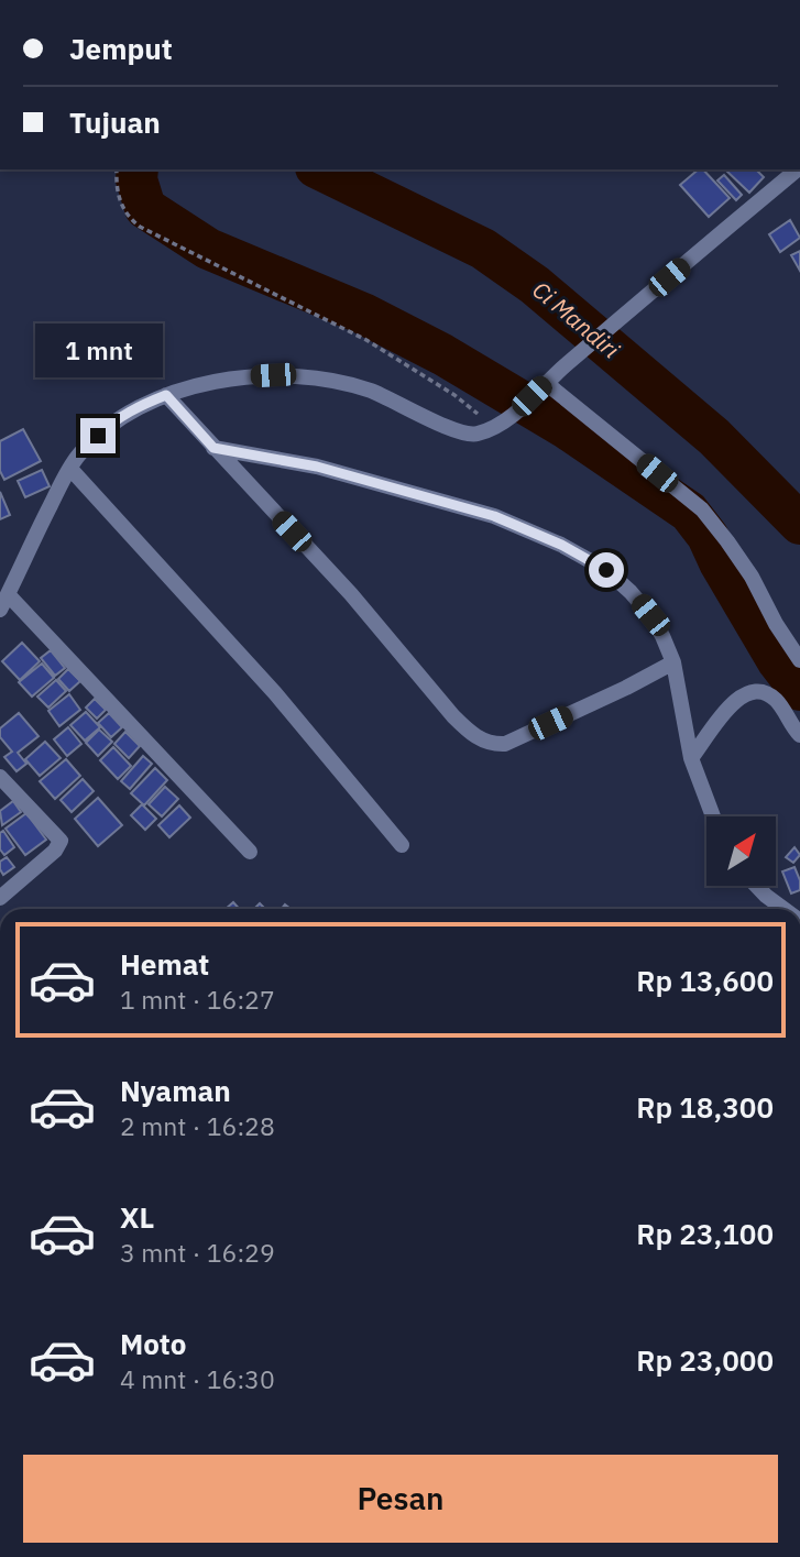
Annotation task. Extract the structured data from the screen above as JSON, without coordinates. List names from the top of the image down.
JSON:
{
  "water": ["Ci Mandiri"],
  "north": "top right",
  "page": {
    "banner": ["Jemput", "Tujuan"],
    "bubble": "1 mnt",
    "list": [
      {
        "name": "Hemat",
        "note": "1 mnt · 16:27",
        "value": "Rp 13,600"
      },
      {
        "name": "Nyaman",
        "note": "2 mnt · 16:28",
        "value": "Rp 18,300"
      },
      {
        "name": "XL",
        "note": "3 mnt · 16:29",
        "value": "Rp 23,100"
      },
      {
        "name": "Moto",
        "note": "4 mnt · 16:30",
        "value": "Rp 23,000"
      }
    ],
    "buttons": "Pesan"
  }
}
